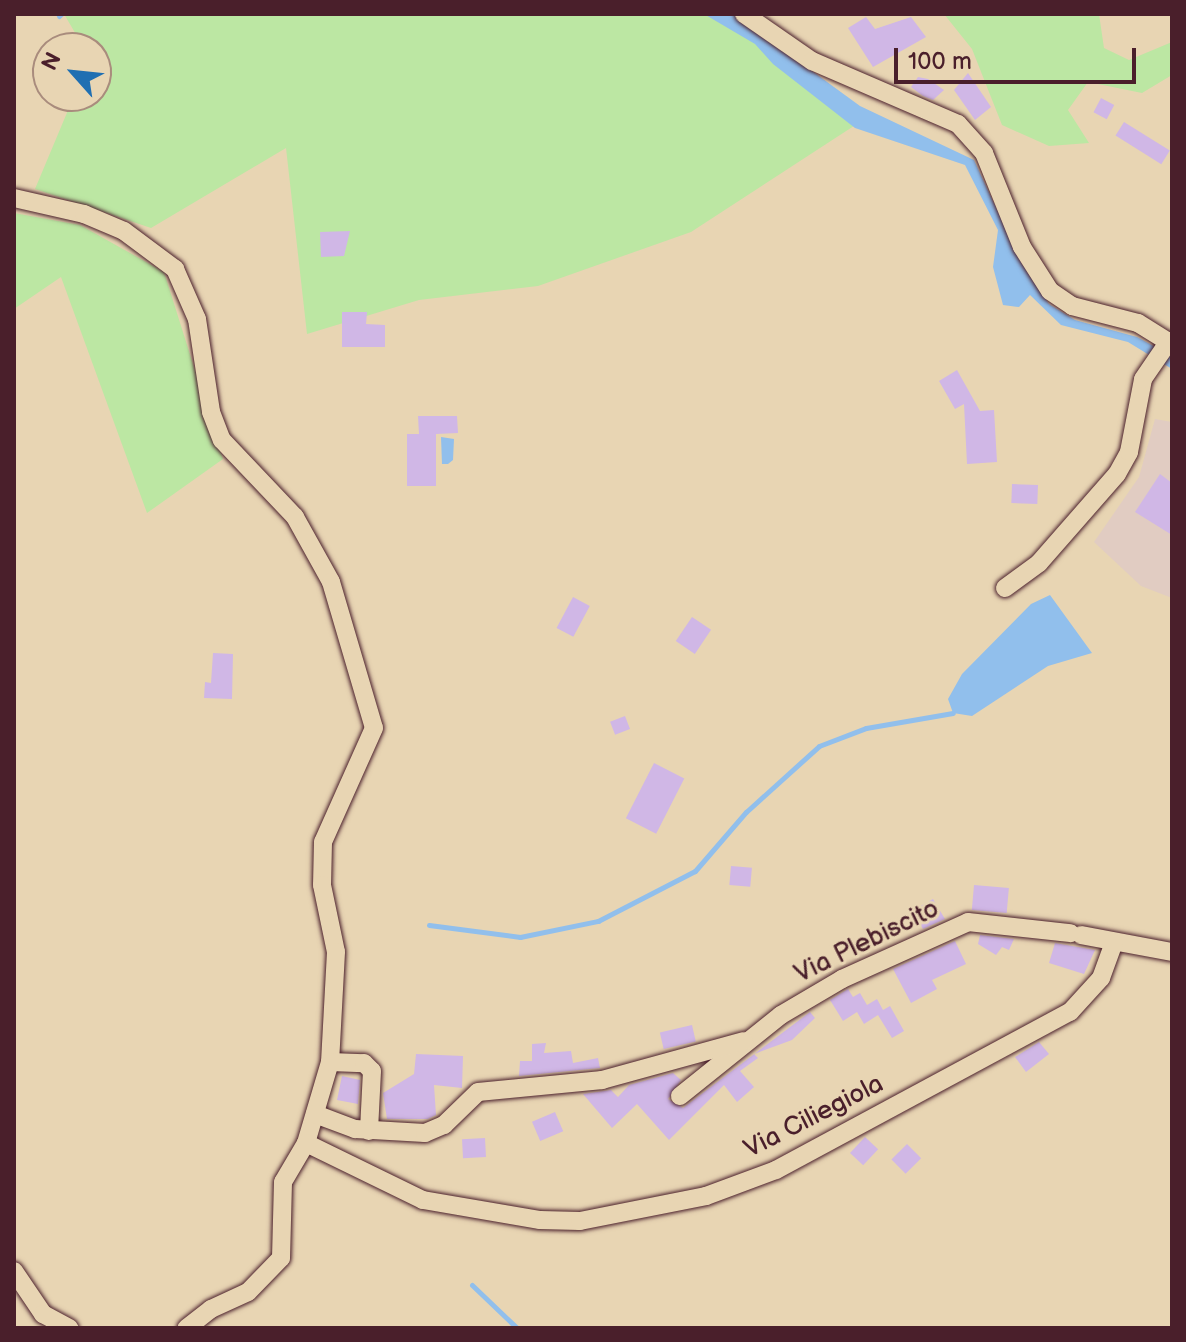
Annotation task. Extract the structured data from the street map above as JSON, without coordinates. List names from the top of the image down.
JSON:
{
  "streets": {
    "street": ["Via Plebiscito", "Via Ciliegiola"]
  },
  "crossings": [
    ["Via Plebiscito", "Via Ciliegiola"]
  ],
  "scale_bar": "100 m",
  "north": "top left"
}
